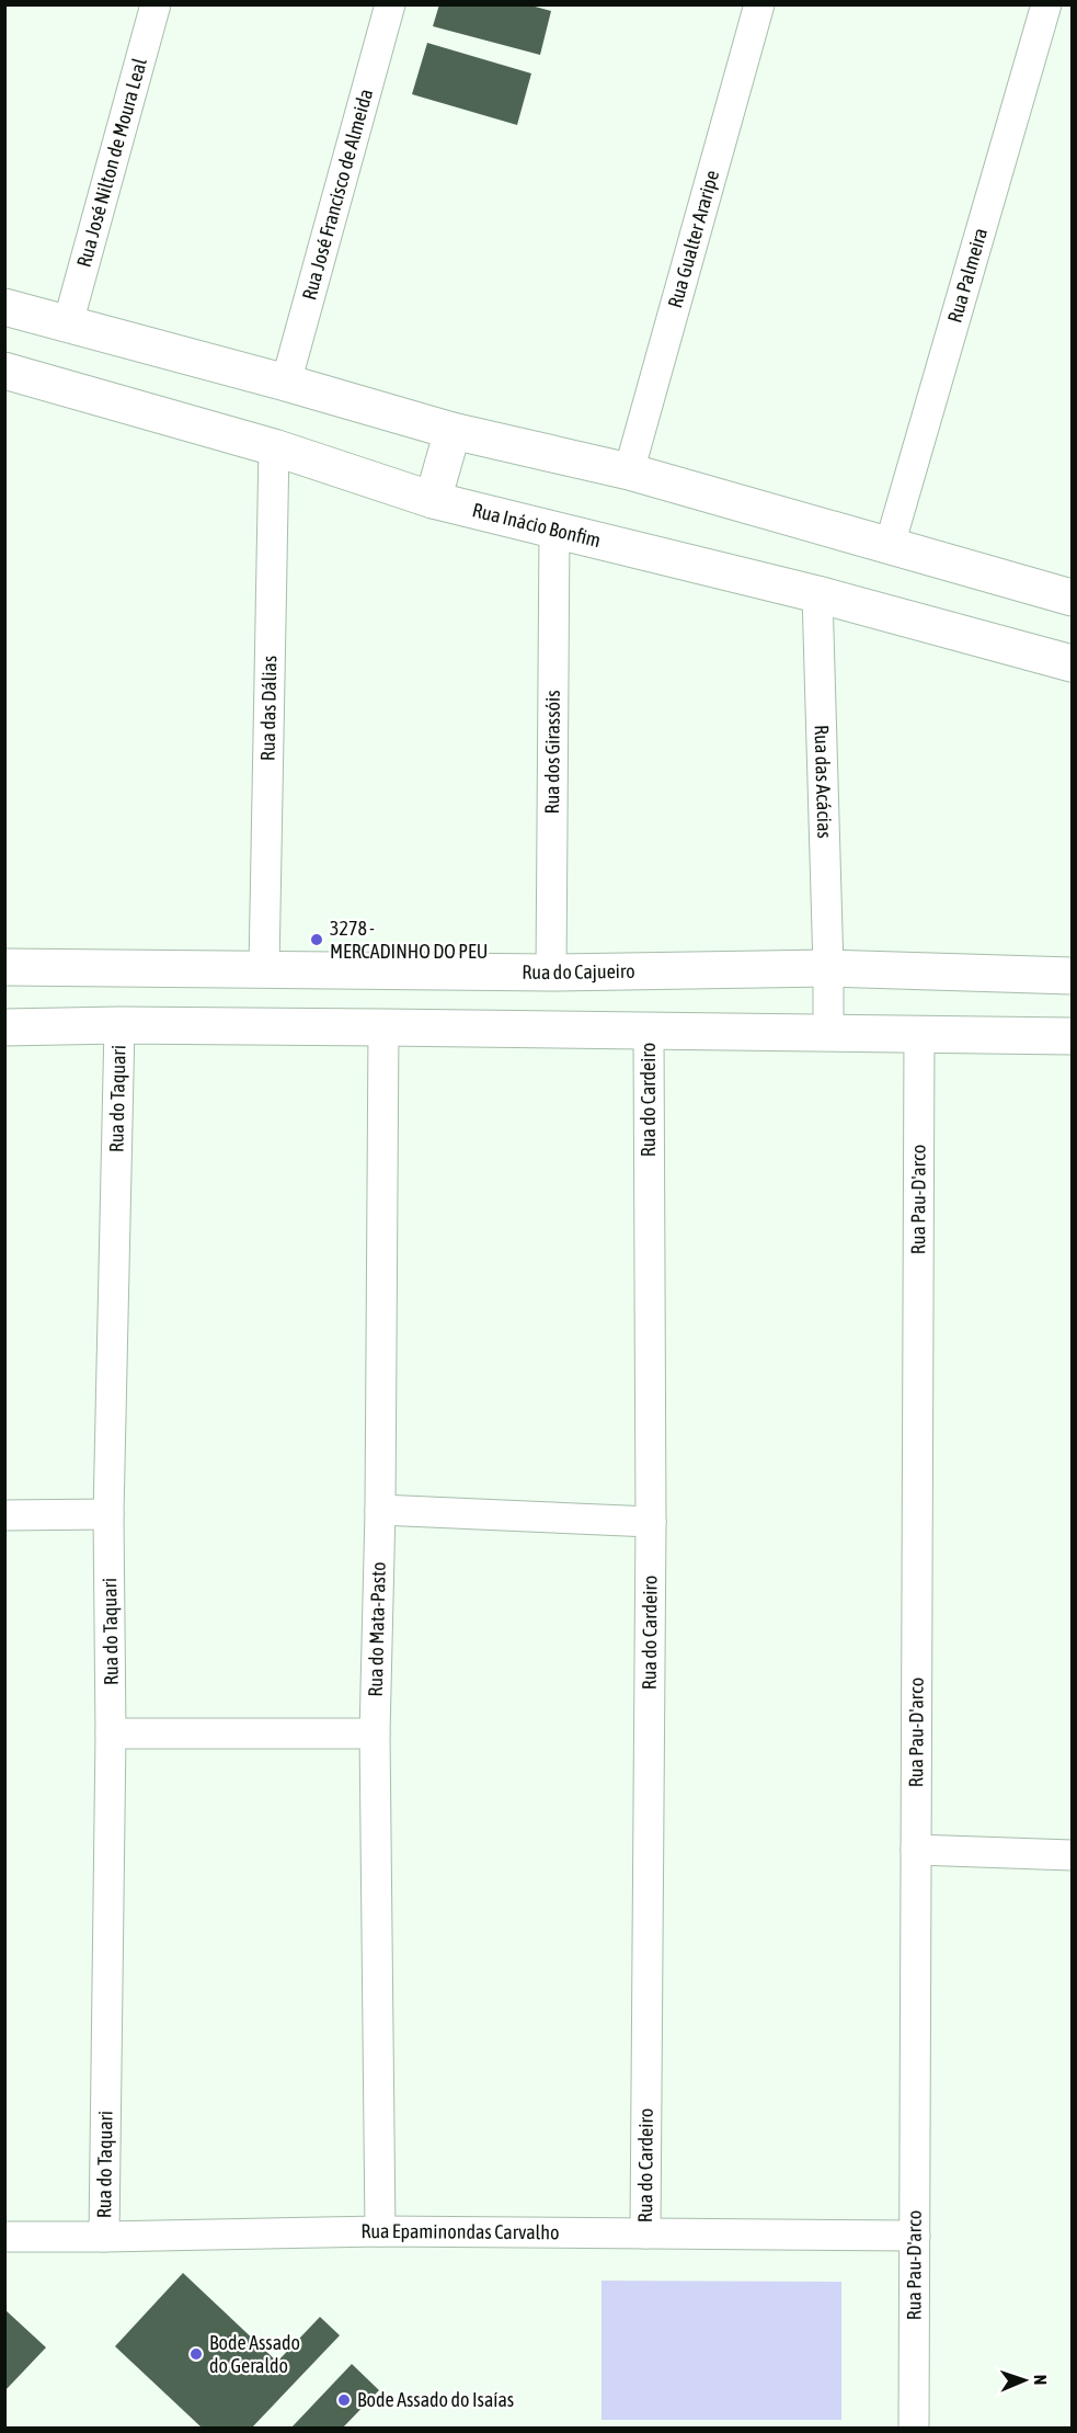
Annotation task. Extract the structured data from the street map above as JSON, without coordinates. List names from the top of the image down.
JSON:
{
  "streets": {
    "street": [
      "Rua José Nilton de Moura Leal",
      "Rua José Francisco de Almeida",
      "Rua Gualter Araripe",
      "Rua Palmeira",
      "Rua Inácio Bonfim",
      "Rua das Dálias",
      "Rua dos Girassóis",
      "Rua das Acácias",
      "Rua do Cajueiro",
      "Rua do Taquari",
      "Rua do Cardeiro",
      "Rua Pau-D'arco",
      "Rua do Mata-Pasto",
      "Rua Epaminondas Carvalho"
    ]
  },
  "crossings": [
    ["Rua Inácio Bonfim", "Rua das Dálias"],
    ["Rua Inácio Bonfim", "Rua dos Girassóis"],
    ["Rua Inácio Bonfim", "Rua das Acácias"],
    ["Rua das Dálias", "Rua do Cajueiro"],
    ["Rua dos Girassóis", "Rua do Cajueiro"],
    ["Rua das Acácias", "Rua do Cajueiro"],
    ["Rua do Taquari", "Rua Epaminondas Carvalho"],
    ["Rua do Cardeiro", "Rua Epaminondas Carvalho"],
    ["Rua Pau-D'arco", "Rua Epaminondas Carvalho"],
    ["Rua do Mata-Pasto", "Rua Epaminondas Carvalho"]
  ],
  "places": ["3278 - MERCADINHO DO PEU", "Bode Assado do Geraldo", "Bode Assado do Isaías"],
  "north": "right"
}
